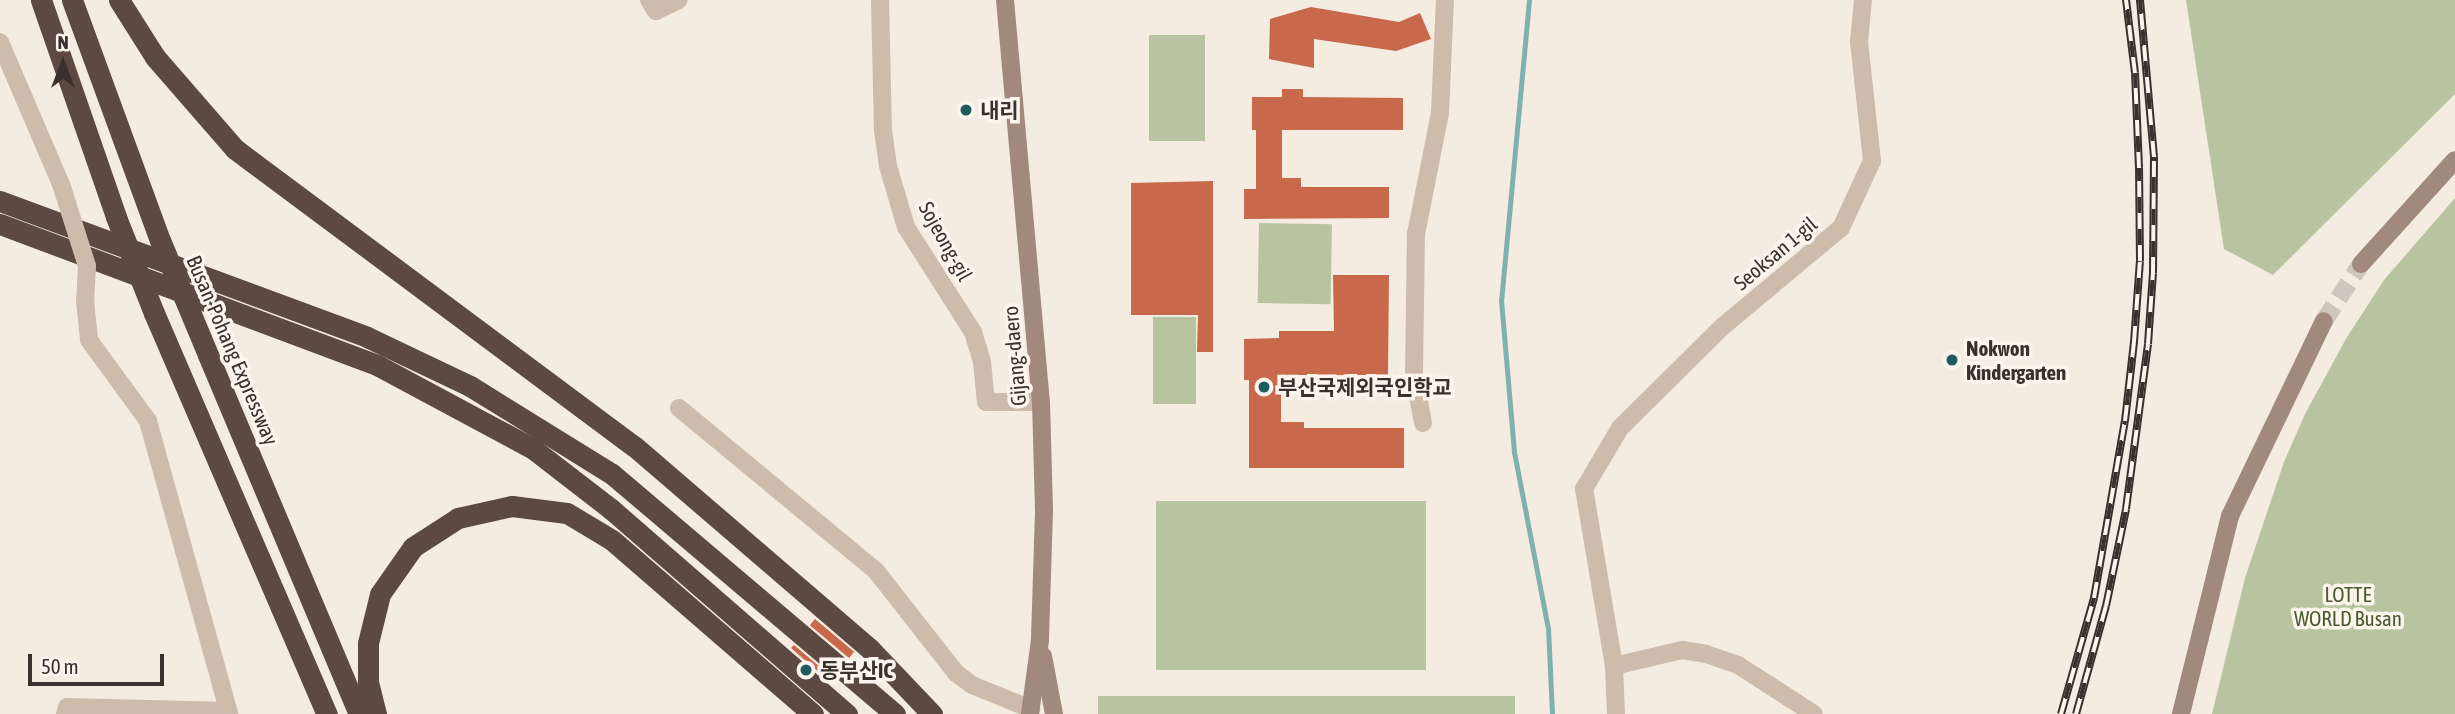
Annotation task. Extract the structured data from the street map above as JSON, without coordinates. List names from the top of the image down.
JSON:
{
  "streets": {
    "highway": ["Busan-Pohang Expressway"],
    "main road": ["Gijang-daero"],
    "street": ["Sojeong-gil", "Seoksan 1-gil"]
  },
  "crossings": [
    ["Sojeong-gil", "Gijang-daero"]
  ],
  "parks": ["LOTTE WORLD Busan"],
  "places": [
    "내리",
    "Nokwon Kindergarten",
    "부산국제외국인학교",
    "동부산IC"
  ],
  "scale_bar": "50 m",
  "north": "top"
}
